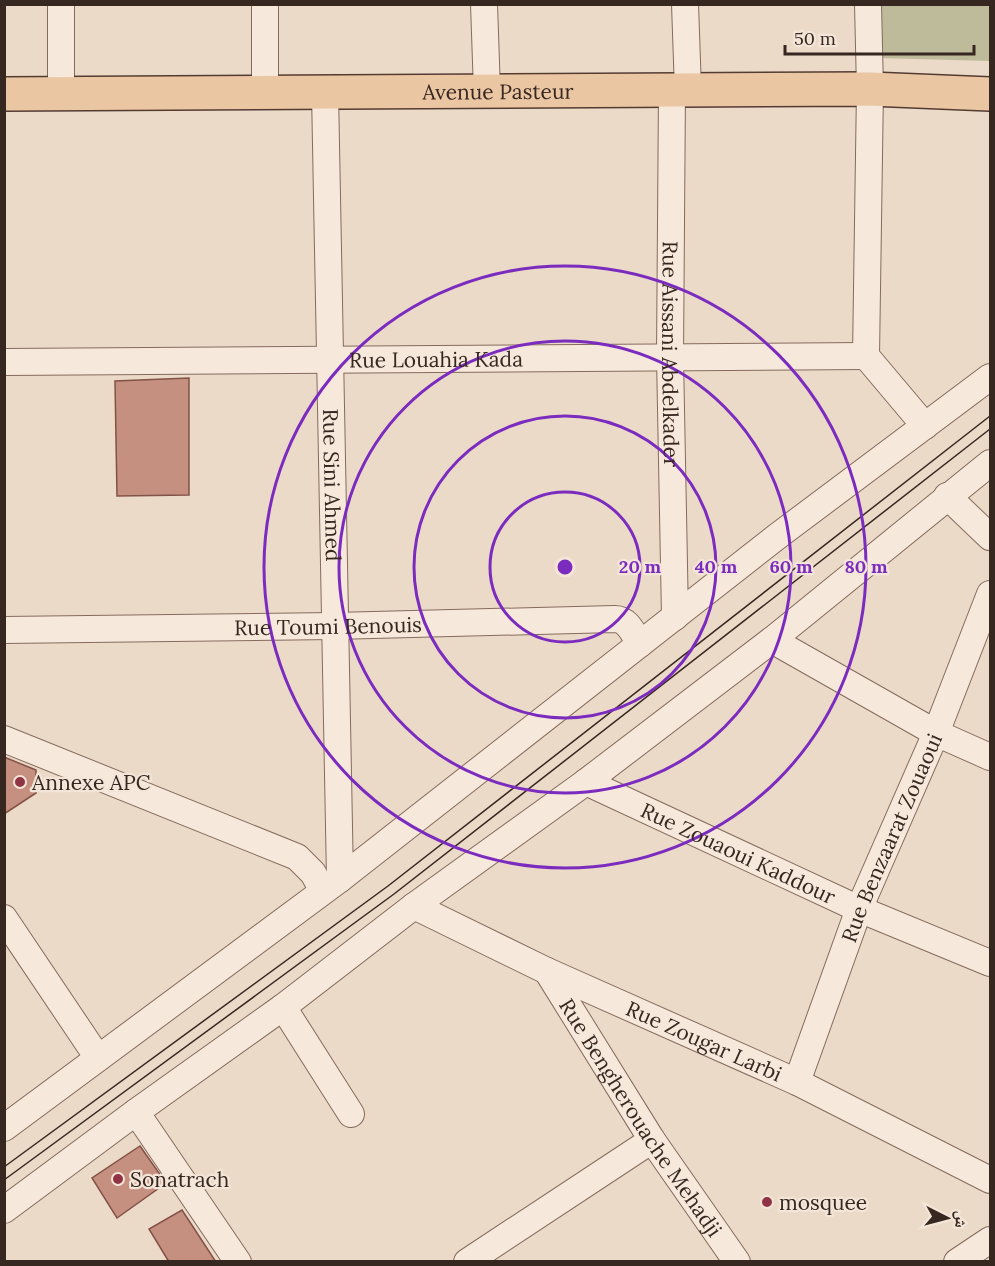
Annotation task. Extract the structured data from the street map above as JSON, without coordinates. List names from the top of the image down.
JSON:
{
  "streets": {
    "main road": ["Avenue Pasteur"],
    "street": [
      "Rue Aissani Abdelkader",
      "Rue Louahia Kada",
      "Rue Sini Ahmed",
      "Rue Toumi Benouis",
      "Rue Benzaarat Zouaoui",
      "Rue Zouaoui Kaddour",
      "Rue Zougar Larbi",
      "Rue Bengherouache Mehadji"
    ]
  },
  "crossings": [
    ["Avenue Pasteur", "Rue Aissani Abdelkader"],
    ["Avenue Pasteur", "Rue Sini Ahmed"],
    ["Rue Aissani Abdelkader", "Rue Louahia Kada"],
    ["Rue Louahia Kada", "Rue Sini Ahmed"],
    ["Rue Sini Ahmed", "Rue Toumi Benouis"],
    ["Rue Benzaarat Zouaoui", "Rue Zouaoui Kaddour"],
    ["Rue Benzaarat Zouaoui", "Rue Zougar Larbi"],
    ["Rue Zougar Larbi", "Rue Bengherouache Mehadji"]
  ],
  "places": ["Annexe APC", "Sonatrach", "mosquee"],
  "scale_bar": "50 m",
  "north": "right",
  "rings": [
    "20 m",
    "40 m",
    "60 m",
    "80 m"
  ]
}
